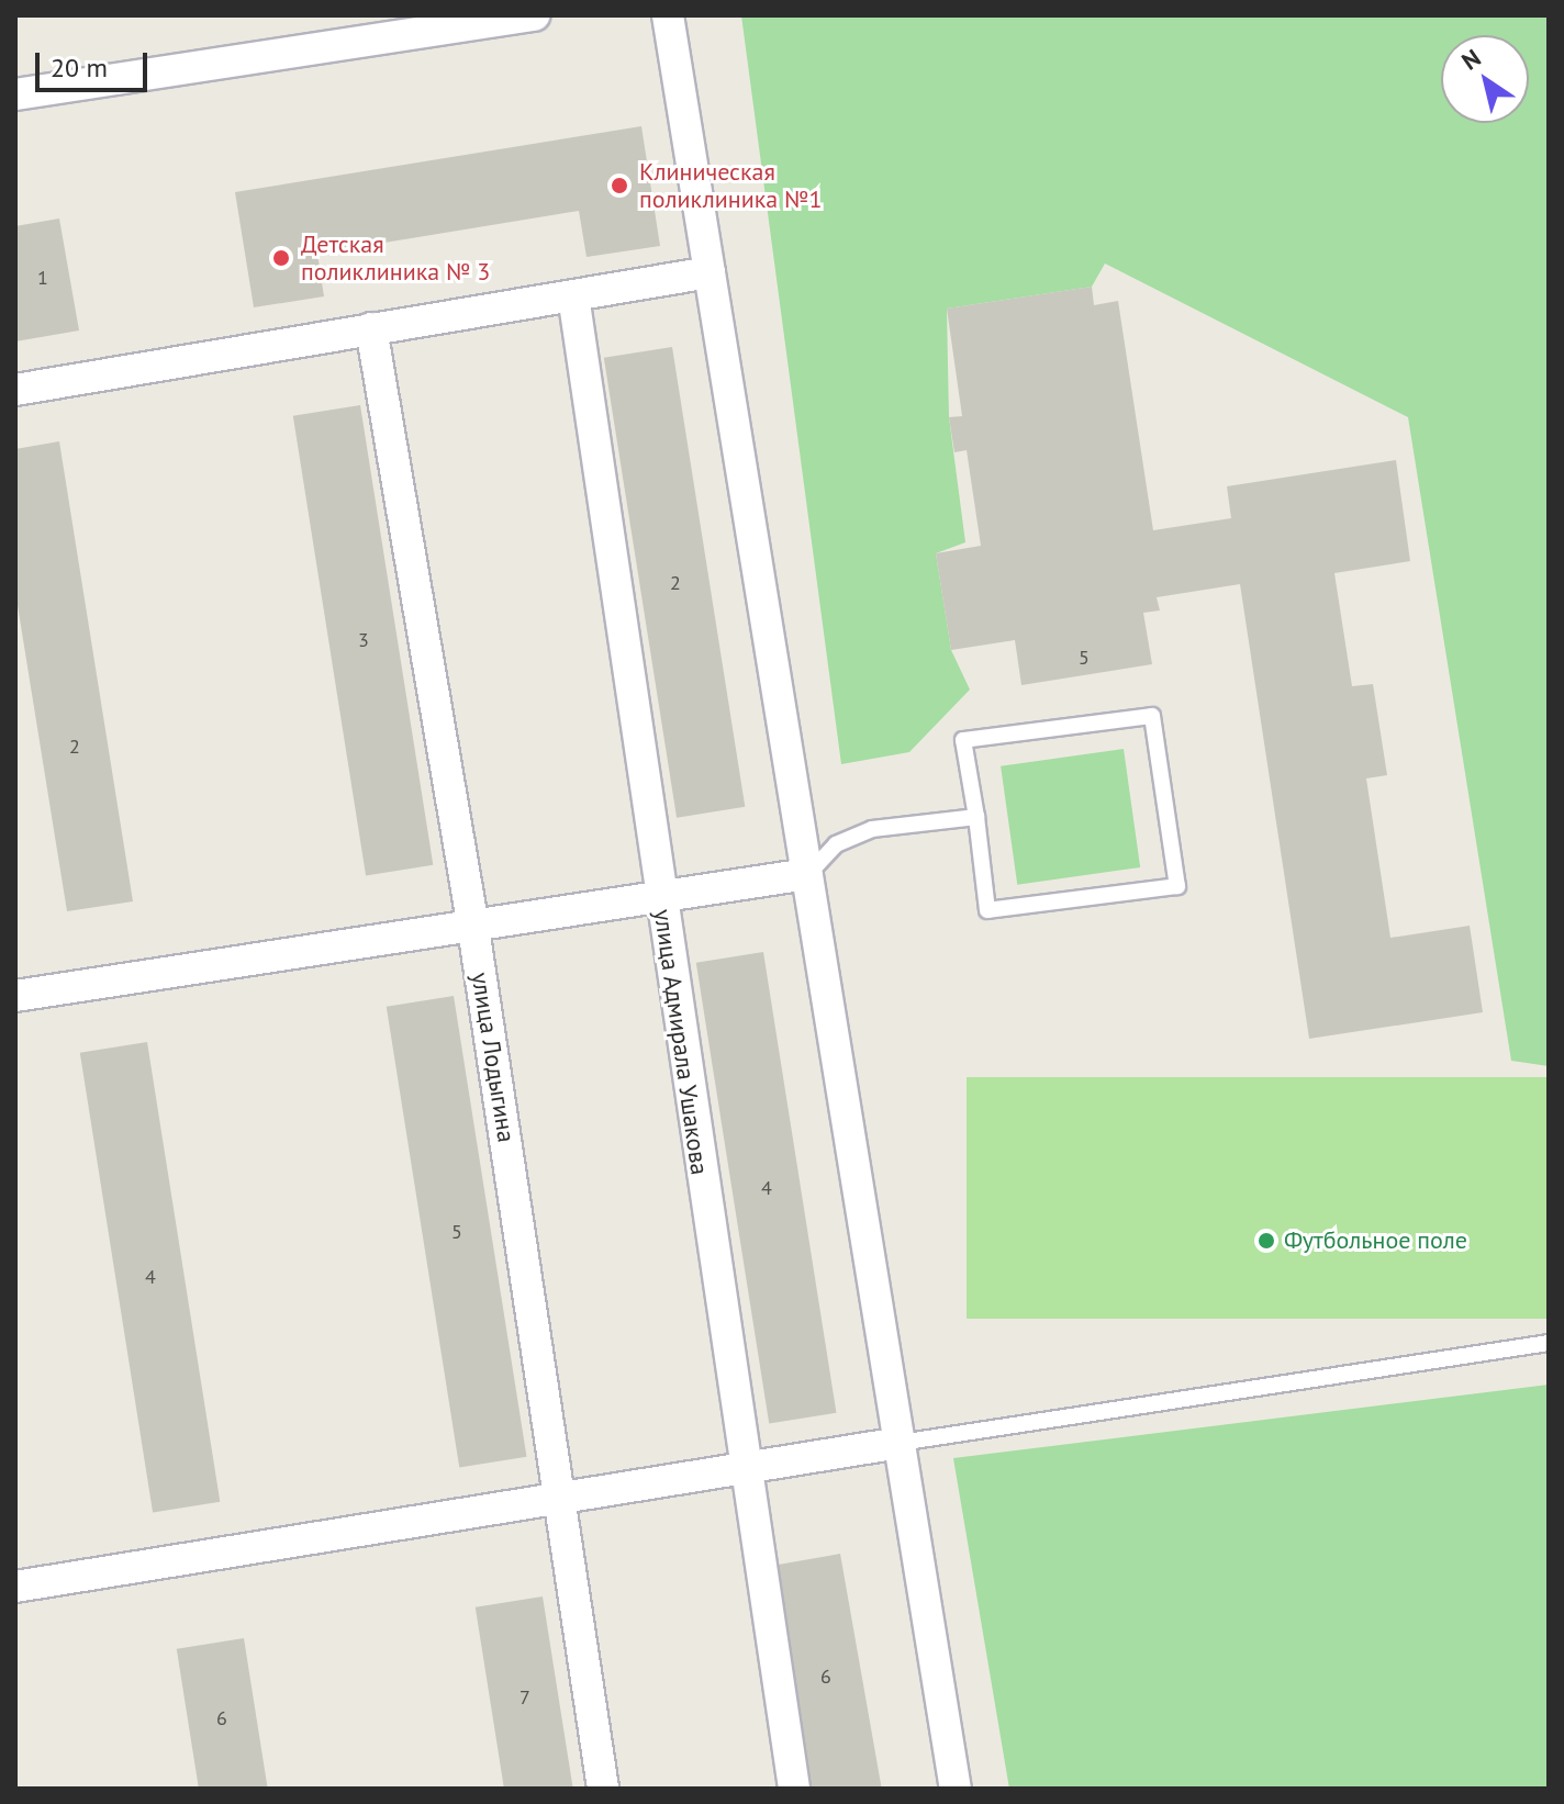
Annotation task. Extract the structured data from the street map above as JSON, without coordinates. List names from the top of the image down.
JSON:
{
  "streets": {
    "street": ["улица Адмирала Ушакова", "улица Лодыгина"]
  },
  "places": ["Клиническая поликлиника №1", "Детская поликлиника № 3", "Футбольное поле"],
  "house_numbers": [
    "1",
    "2",
    "3",
    "5",
    "2",
    "4",
    "5",
    "4",
    "6",
    "7",
    "6"
  ],
  "scale_bar": "20 m",
  "north": "top left"
}
